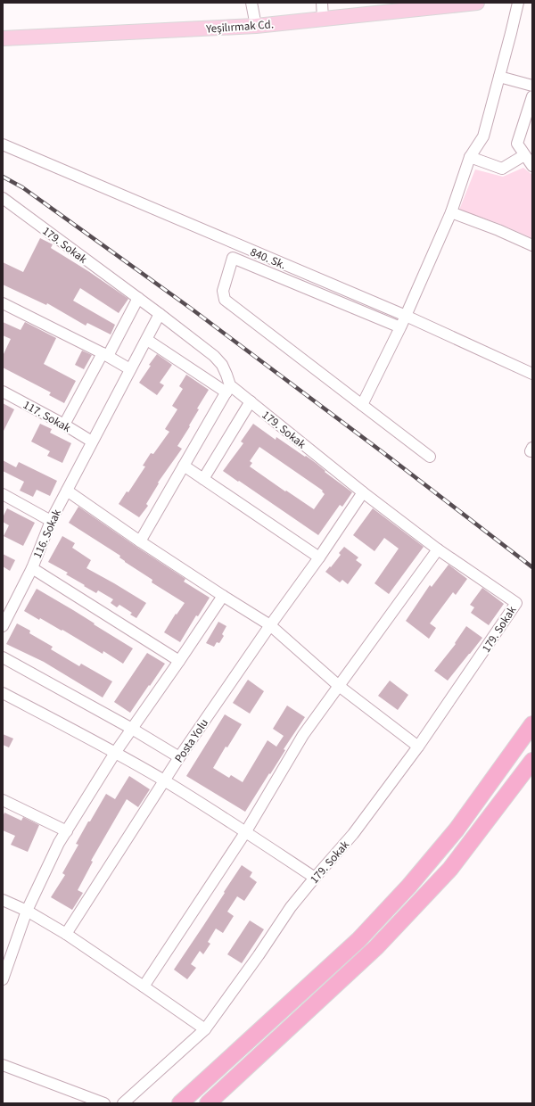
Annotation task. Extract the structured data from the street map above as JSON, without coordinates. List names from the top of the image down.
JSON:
{
  "streets": {
    "main road": ["Yeşilırmak Cd."],
    "street": [
      "179. Sokak",
      "840. Sk.",
      "117. Sokak",
      "116. Sokak",
      "Posta Yolu"
    ]
  },
  "crossings": [
    ["179. Sokak", "116. Sokak"],
    ["179. Sokak", "Posta Yolu"],
    ["117. Sokak", "116. Sokak"]
  ]
}
